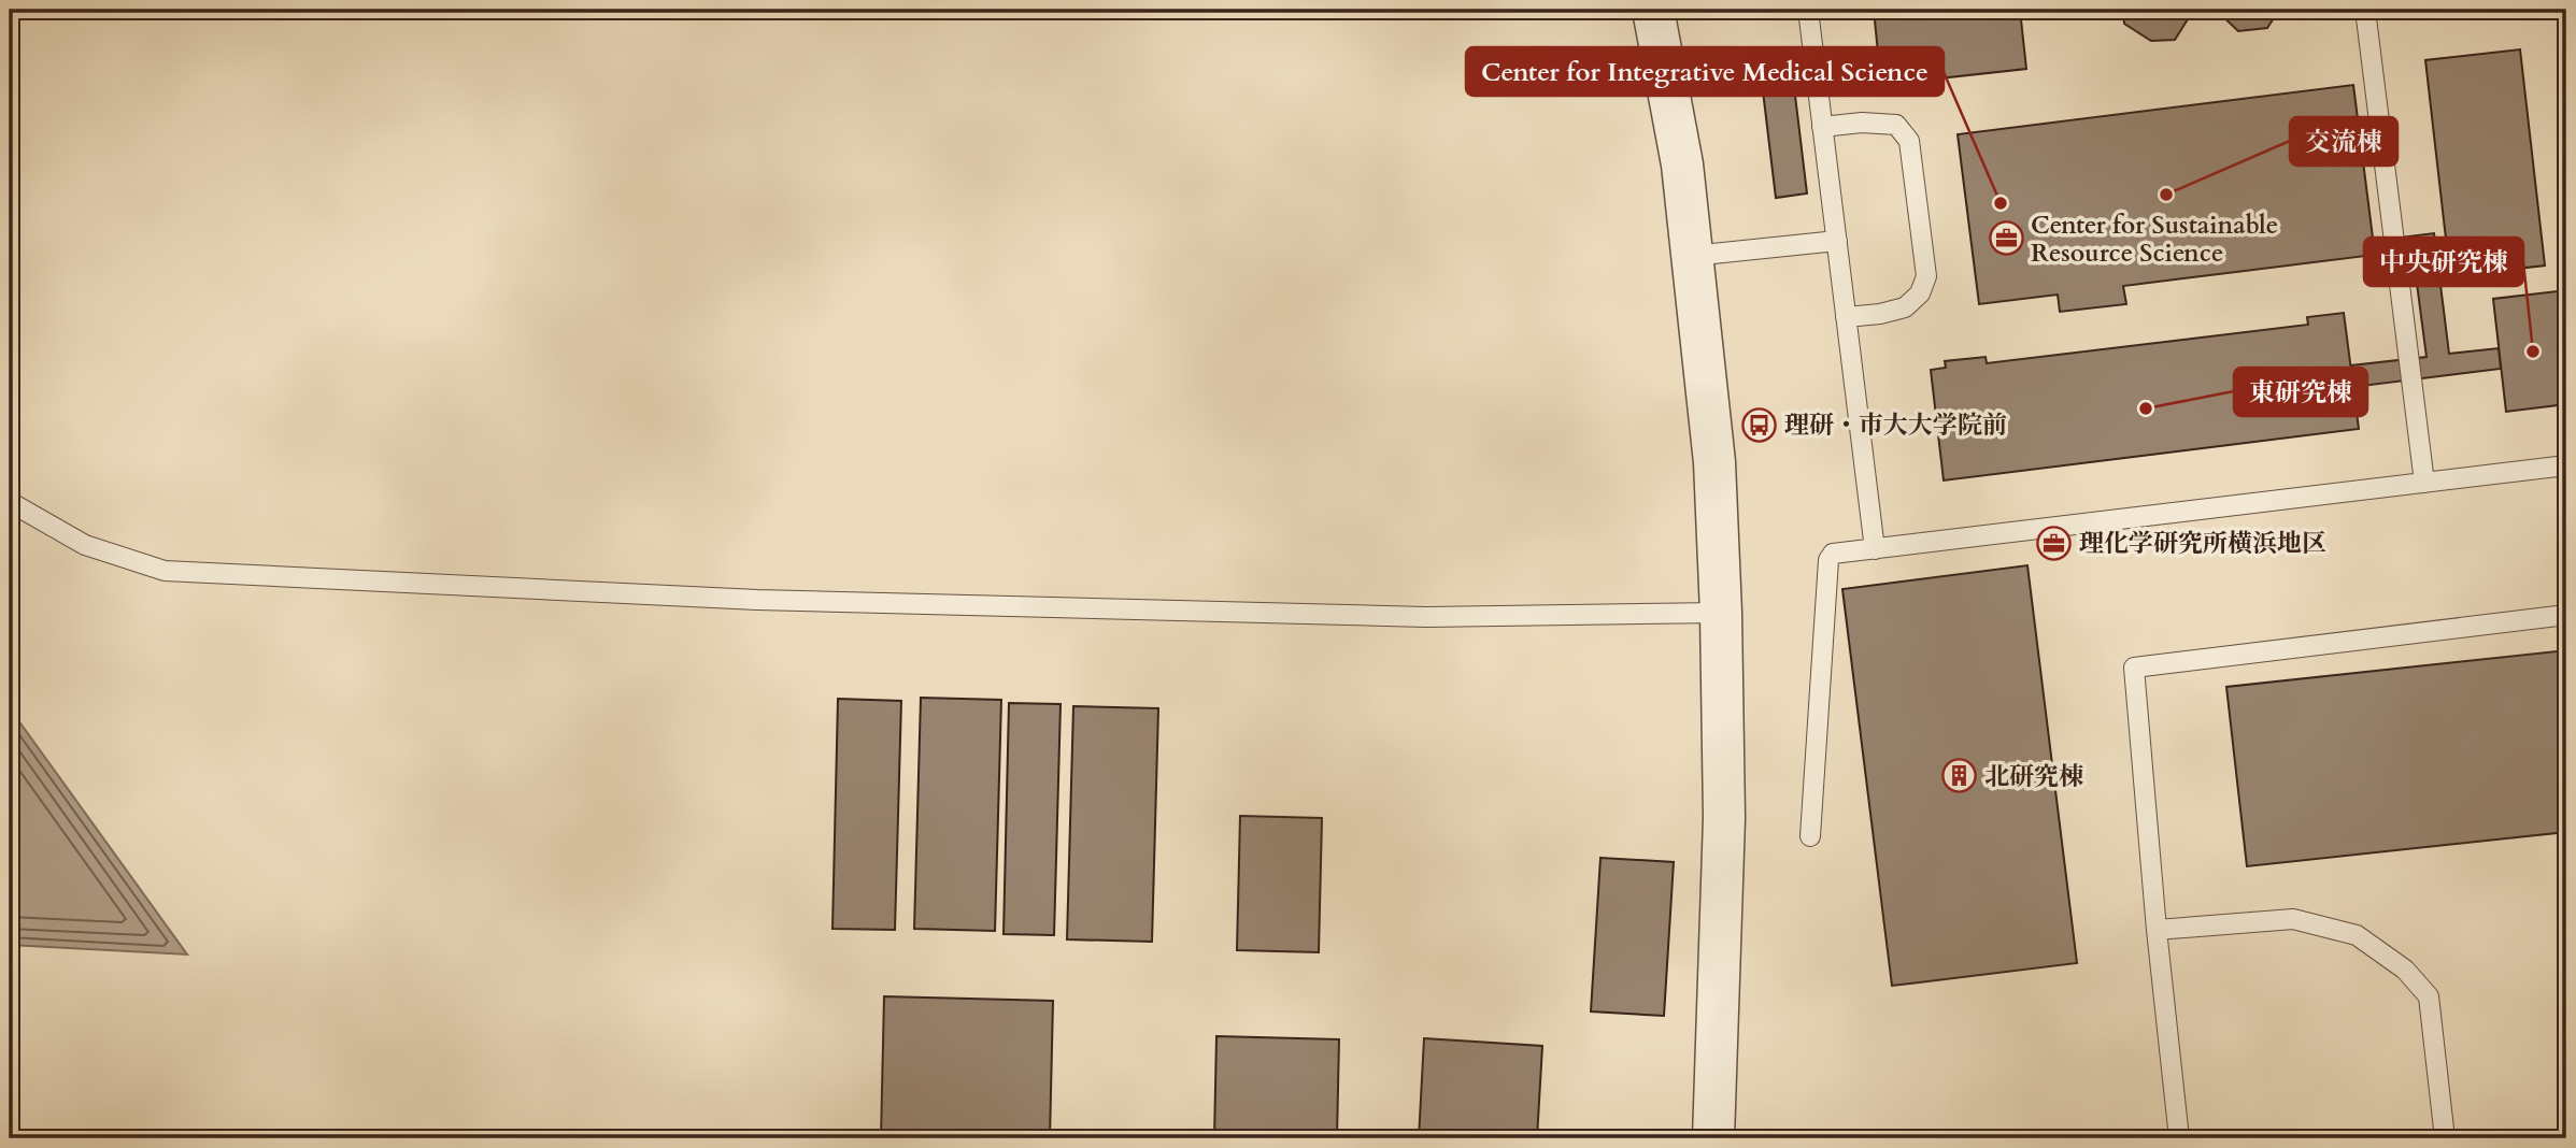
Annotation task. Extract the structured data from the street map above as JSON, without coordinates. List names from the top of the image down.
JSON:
{
  "places": {
    "other": [
      "交流棟",
      "Center for Integrative Medical Science",
      "中央研究棟",
      "東研究棟"
    ],
    "office": ["Center for Sustainable Resource Science", "理化学研究所横浜地区"],
    "bus stop": ["理研・市大大学院前"],
    "building": ["北研究棟"]
  }
}
